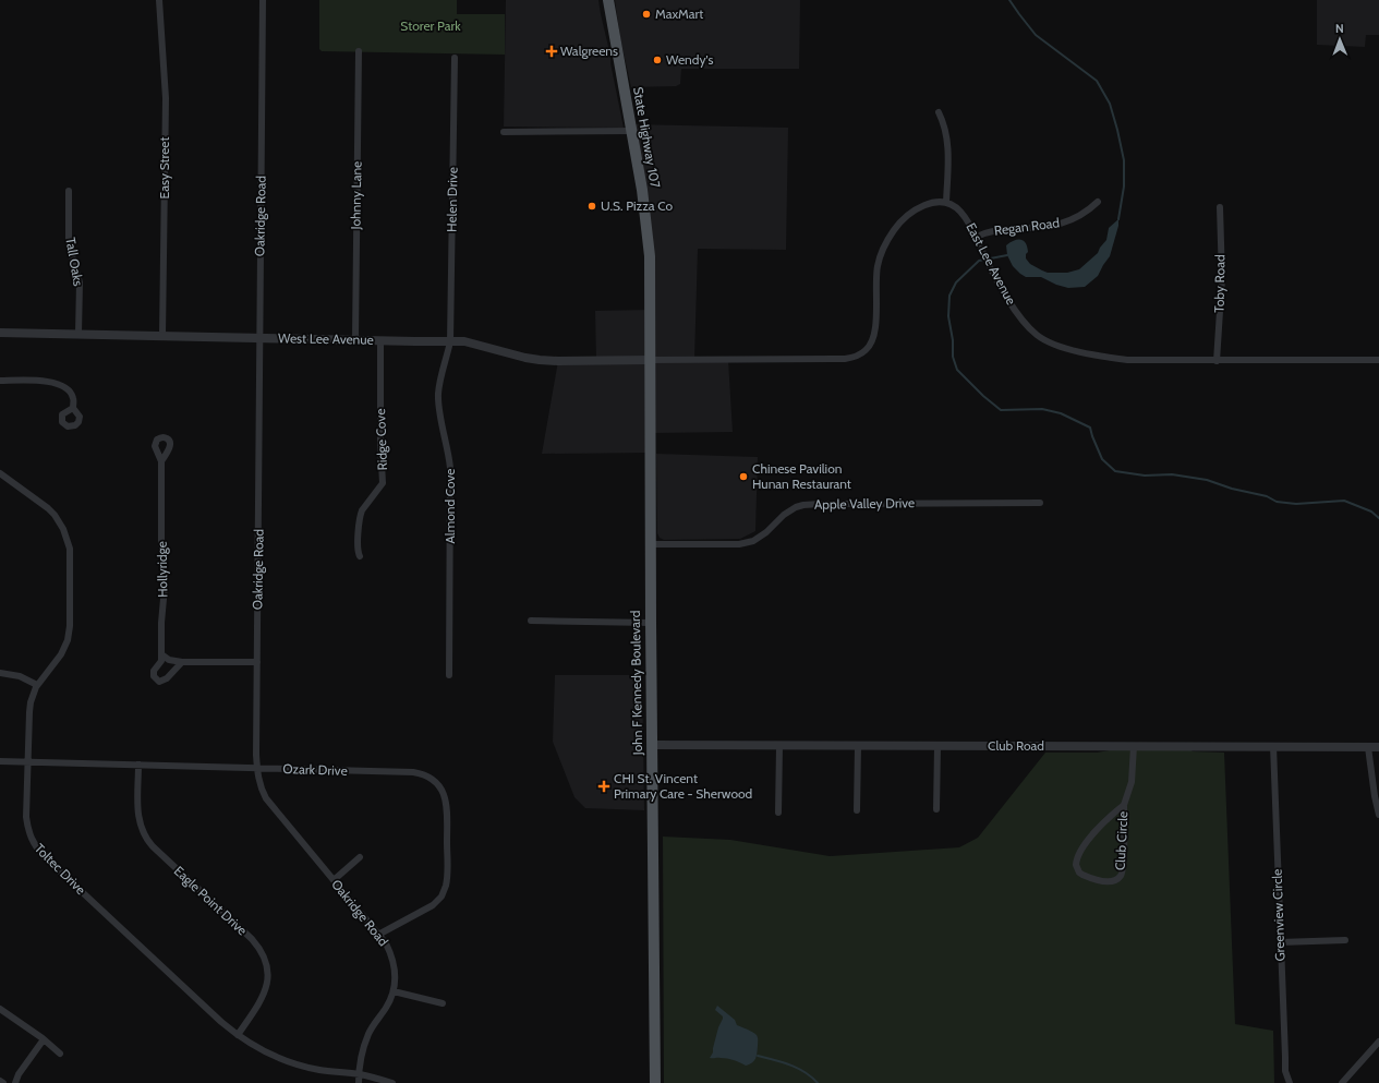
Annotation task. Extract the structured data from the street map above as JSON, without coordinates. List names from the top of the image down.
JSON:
{
  "streets": {
    "main road": ["State Highway 107", "John F Kennedy Boulevard"],
    "street": [
      "Easy Street",
      "Johnny Lane",
      "Helen Drive",
      "Oakridge Road",
      "Regan Road",
      "Tall Oaks",
      "East Lee Avenue",
      "Toby Road",
      "West Lee Avenue",
      "Ridge Cove",
      "Apple Valley Drive",
      "Almond Cove",
      "Hollyridge",
      "Club Road",
      "Ozark Drive",
      "Club Circle",
      "Toltec Drive",
      "Eagle Point Drive",
      "Greenview Circle"
    ]
  },
  "crossings": [
    ["State Highway 107", "West Lee Avenue"],
    ["State Highway 107", "John F Kennedy Boulevard"],
    ["Easy Street", "West Lee Avenue"],
    ["Johnny Lane", "West Lee Avenue"],
    ["Helen Drive", "West Lee Avenue"],
    ["Helen Drive", "Almond Cove"],
    ["Oakridge Road", "West Lee Avenue"],
    ["Oakridge Road", "Ozark Drive"],
    ["Oakridge Road", "Toltec Drive"],
    ["Regan Road", "East Lee Avenue"],
    ["Tall Oaks", "West Lee Avenue"],
    ["East Lee Avenue", "Toby Road"],
    ["West Lee Avenue", "Ridge Cove"],
    ["West Lee Avenue", "Almond Cove"],
    ["West Lee Avenue", "John F Kennedy Boulevard"],
    ["Apple Valley Drive", "John F Kennedy Boulevard"],
    ["John F Kennedy Boulevard", "Club Road"],
    ["Club Road", "Club Circle"],
    ["Club Road", "Greenview Circle"],
    ["Ozark Drive", "Toltec Drive"],
    ["Ozark Drive", "Eagle Point Drive"],
    ["Toltec Drive", "Eagle Point Drive"]
  ],
  "parks": ["Storer Park"],
  "places": {
    "other": [
      "MaxMart",
      "Wendy's",
      "U.S. Pizza Co",
      "Chinese Pavilion Hunan Restaurant"
    ],
    "health": ["Walgreens", "CHI St. Vincent Primary Care - Sherwood"]
  },
  "north": "top"
}
